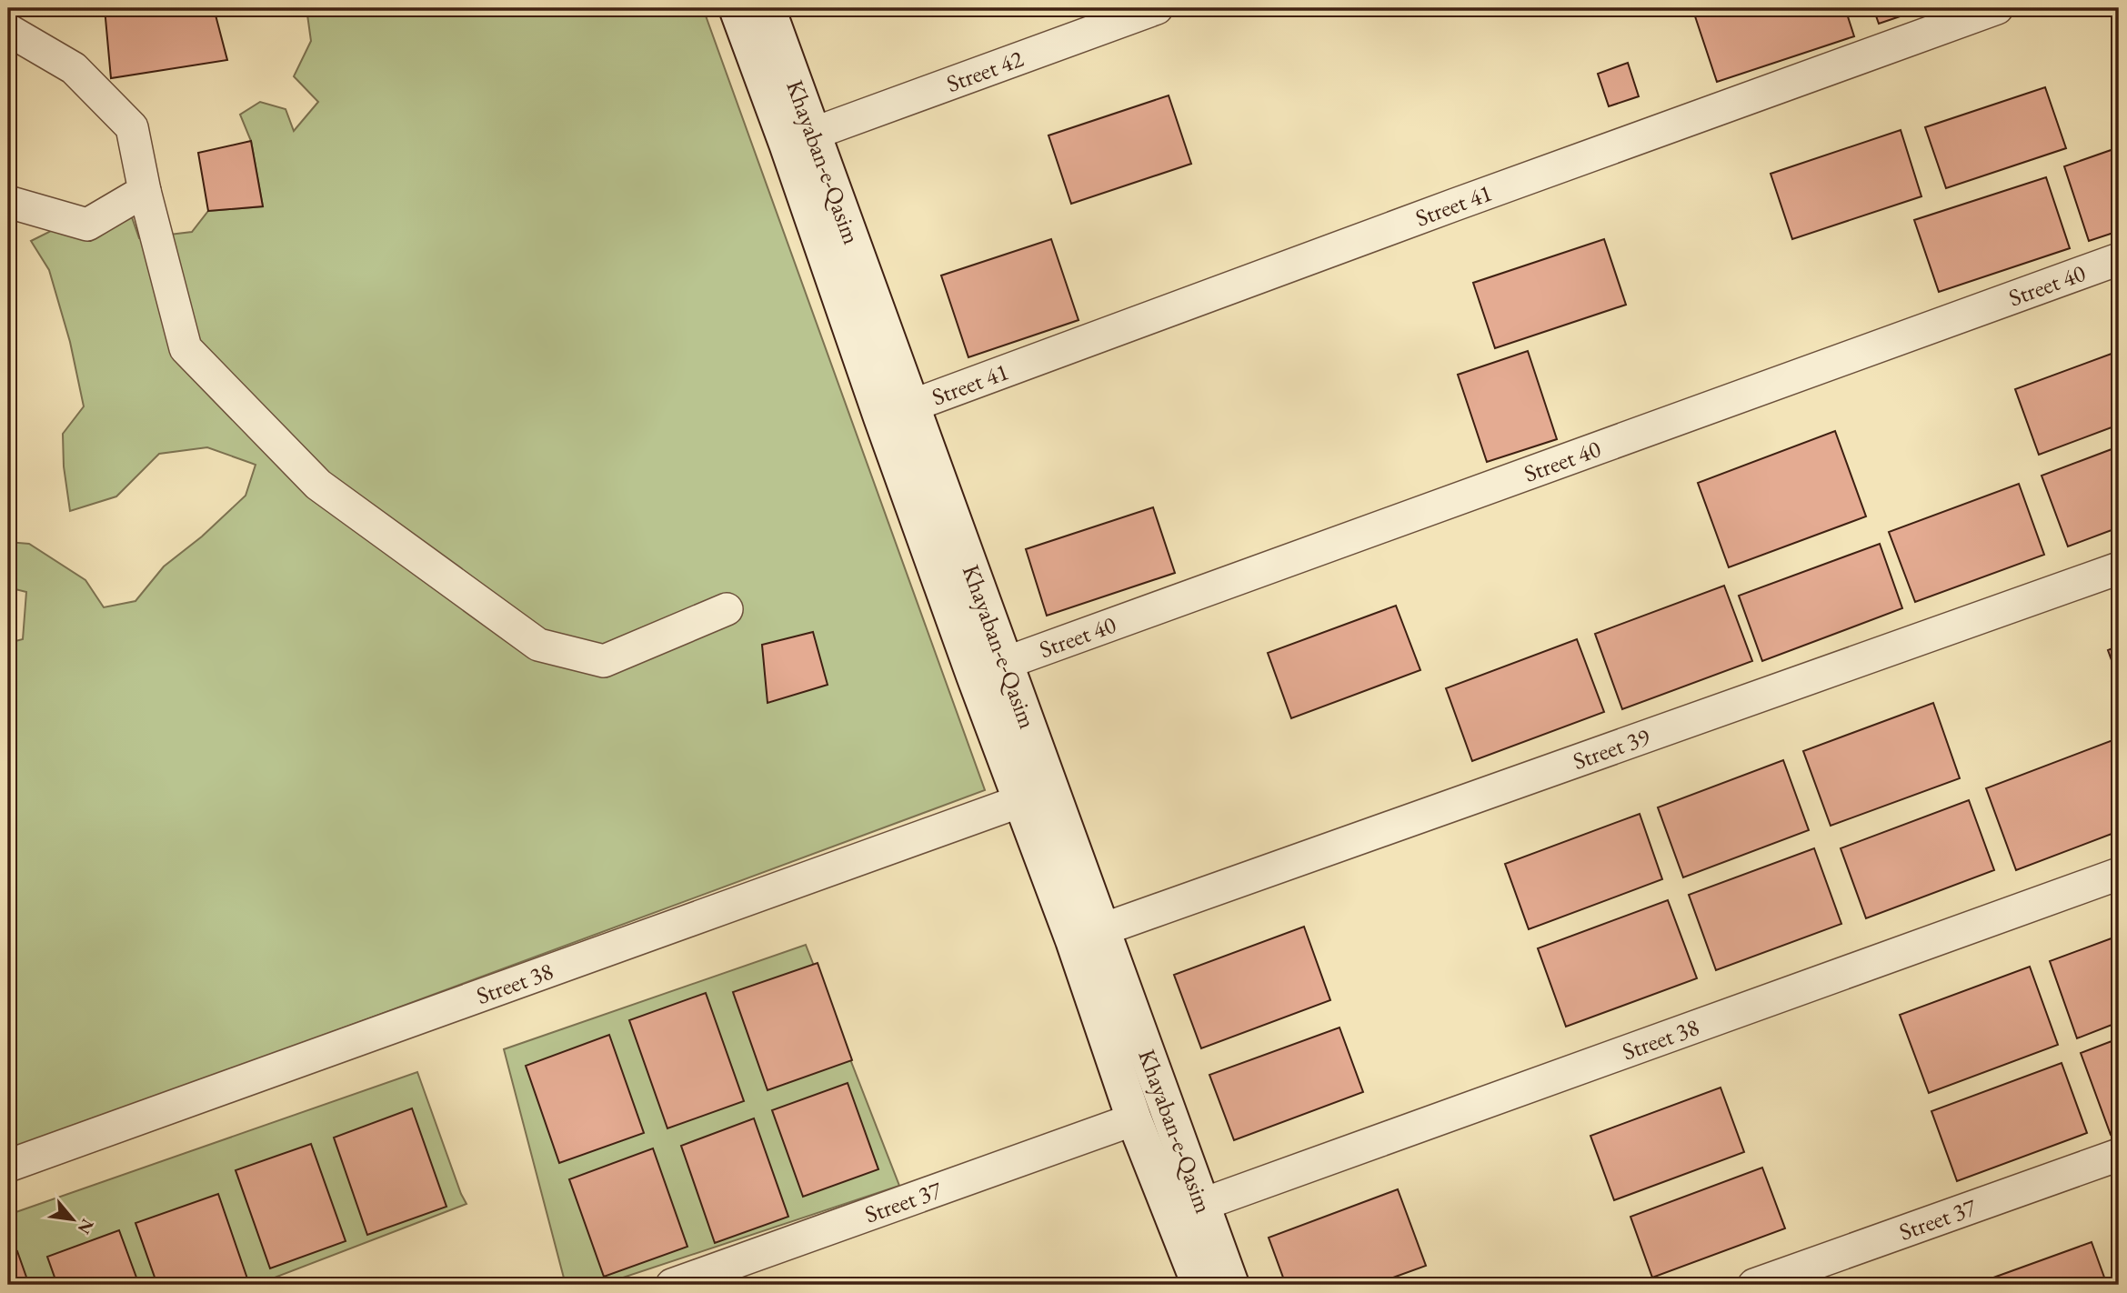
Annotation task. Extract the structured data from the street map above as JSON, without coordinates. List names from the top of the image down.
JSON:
{
  "streets": {
    "street": [
      "Street 42",
      "Khayaban-e-Qasim",
      "Street 41",
      "Street 40",
      "Street 39",
      "Street 38",
      "Street 37"
    ]
  },
  "crossings": [
    ["Street 42", "Khayaban-e-Qasim"],
    ["Khayaban-e-Qasim", "Street 41"],
    ["Khayaban-e-Qasim", "Street 40"],
    ["Khayaban-e-Qasim", "Street 39"],
    ["Khayaban-e-Qasim", "Street 38"],
    ["Khayaban-e-Qasim", "Street 37"]
  ],
  "north": "bottom right"
}
